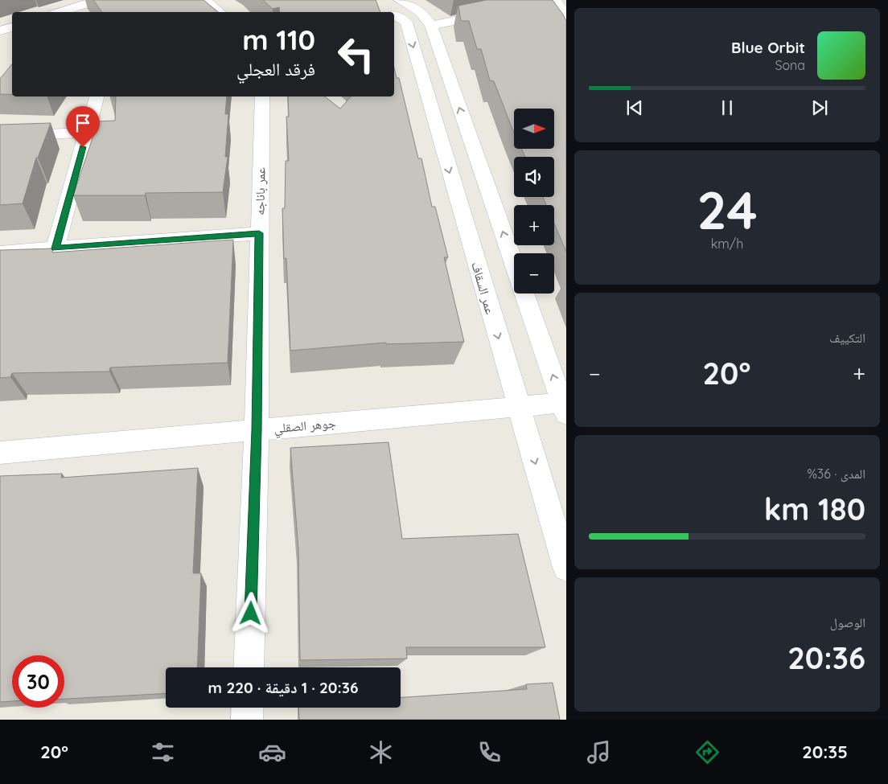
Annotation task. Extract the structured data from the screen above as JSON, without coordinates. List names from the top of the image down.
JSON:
{
  "streets": {
    "street": ["عمر باناجه", "عمر السقاف", "جوهر الصقلي"]
  },
  "crossings": [
    ["عمر باناجه", "جوهر الصقلي"],
    ["عمر السقاف", "جوهر الصقلي"]
  ],
  "north": "right",
  "page": {
    "turn": ["110 m", "فرقد العجلي"],
    "song": ["Blue Orbit", "Sona"],
    "map_buttons": ["+", "−"],
    "tile": [
      ["24", "km/h"],
      "التكييف",
      ["المدى · 36%", "180 km"],
      ["الوصول", "20:36"]
    ],
    "heat": ["−", "20°", "+"],
    "limit": "30",
    "trip": "20:36 · 1 دقيقة · 220 m",
    "tabs": ["20:35", "20°"]
  }
}
